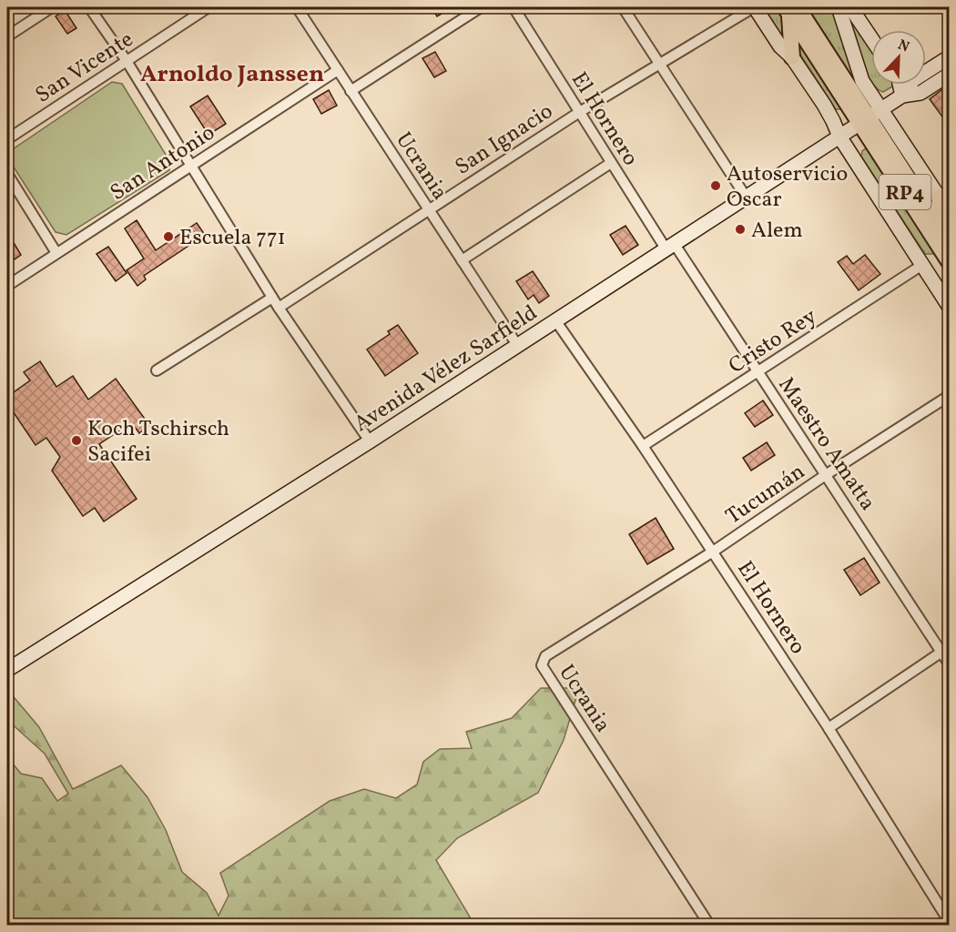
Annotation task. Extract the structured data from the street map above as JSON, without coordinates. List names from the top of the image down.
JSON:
{
  "streets": {
    "main road": ["RP4", "Avenida Vélez Sarfield"],
    "street": [
      "San Vicente",
      "El Hornero",
      "San Ignacio",
      "San Antonio",
      "Ucrania",
      "Cristo Rey",
      "Maestro Amatta",
      "Tucumán"
    ]
  },
  "crossings": [
    ["El Hornero", "San Ignacio"],
    ["El Hornero", "Ucrania"],
    ["El Hornero", "Cristo Rey"],
    ["El Hornero", "Avenida Vélez Sarfield"],
    ["El Hornero", "Maestro Amatta"],
    ["El Hornero", "Tucumán"],
    ["San Ignacio", "Ucrania"],
    ["San Antonio", "Ucrania"],
    ["Ucrania", "Avenida Vélez Sarfield"],
    ["Ucrania", "Tucumán"],
    ["RP4", "Avenida Vélez Sarfield"],
    ["Cristo Rey", "Maestro Amatta"],
    ["Avenida Vélez Sarfield", "Maestro Amatta"],
    ["Maestro Amatta", "Tucumán"]
  ],
  "districts": ["Arnoldo Janssen"],
  "places": [
    "Autoservicio Oscar",
    "Alem",
    "Escuela 771",
    "Koch Tschirsch Sacifei"
  ],
  "north": "top right"
}
